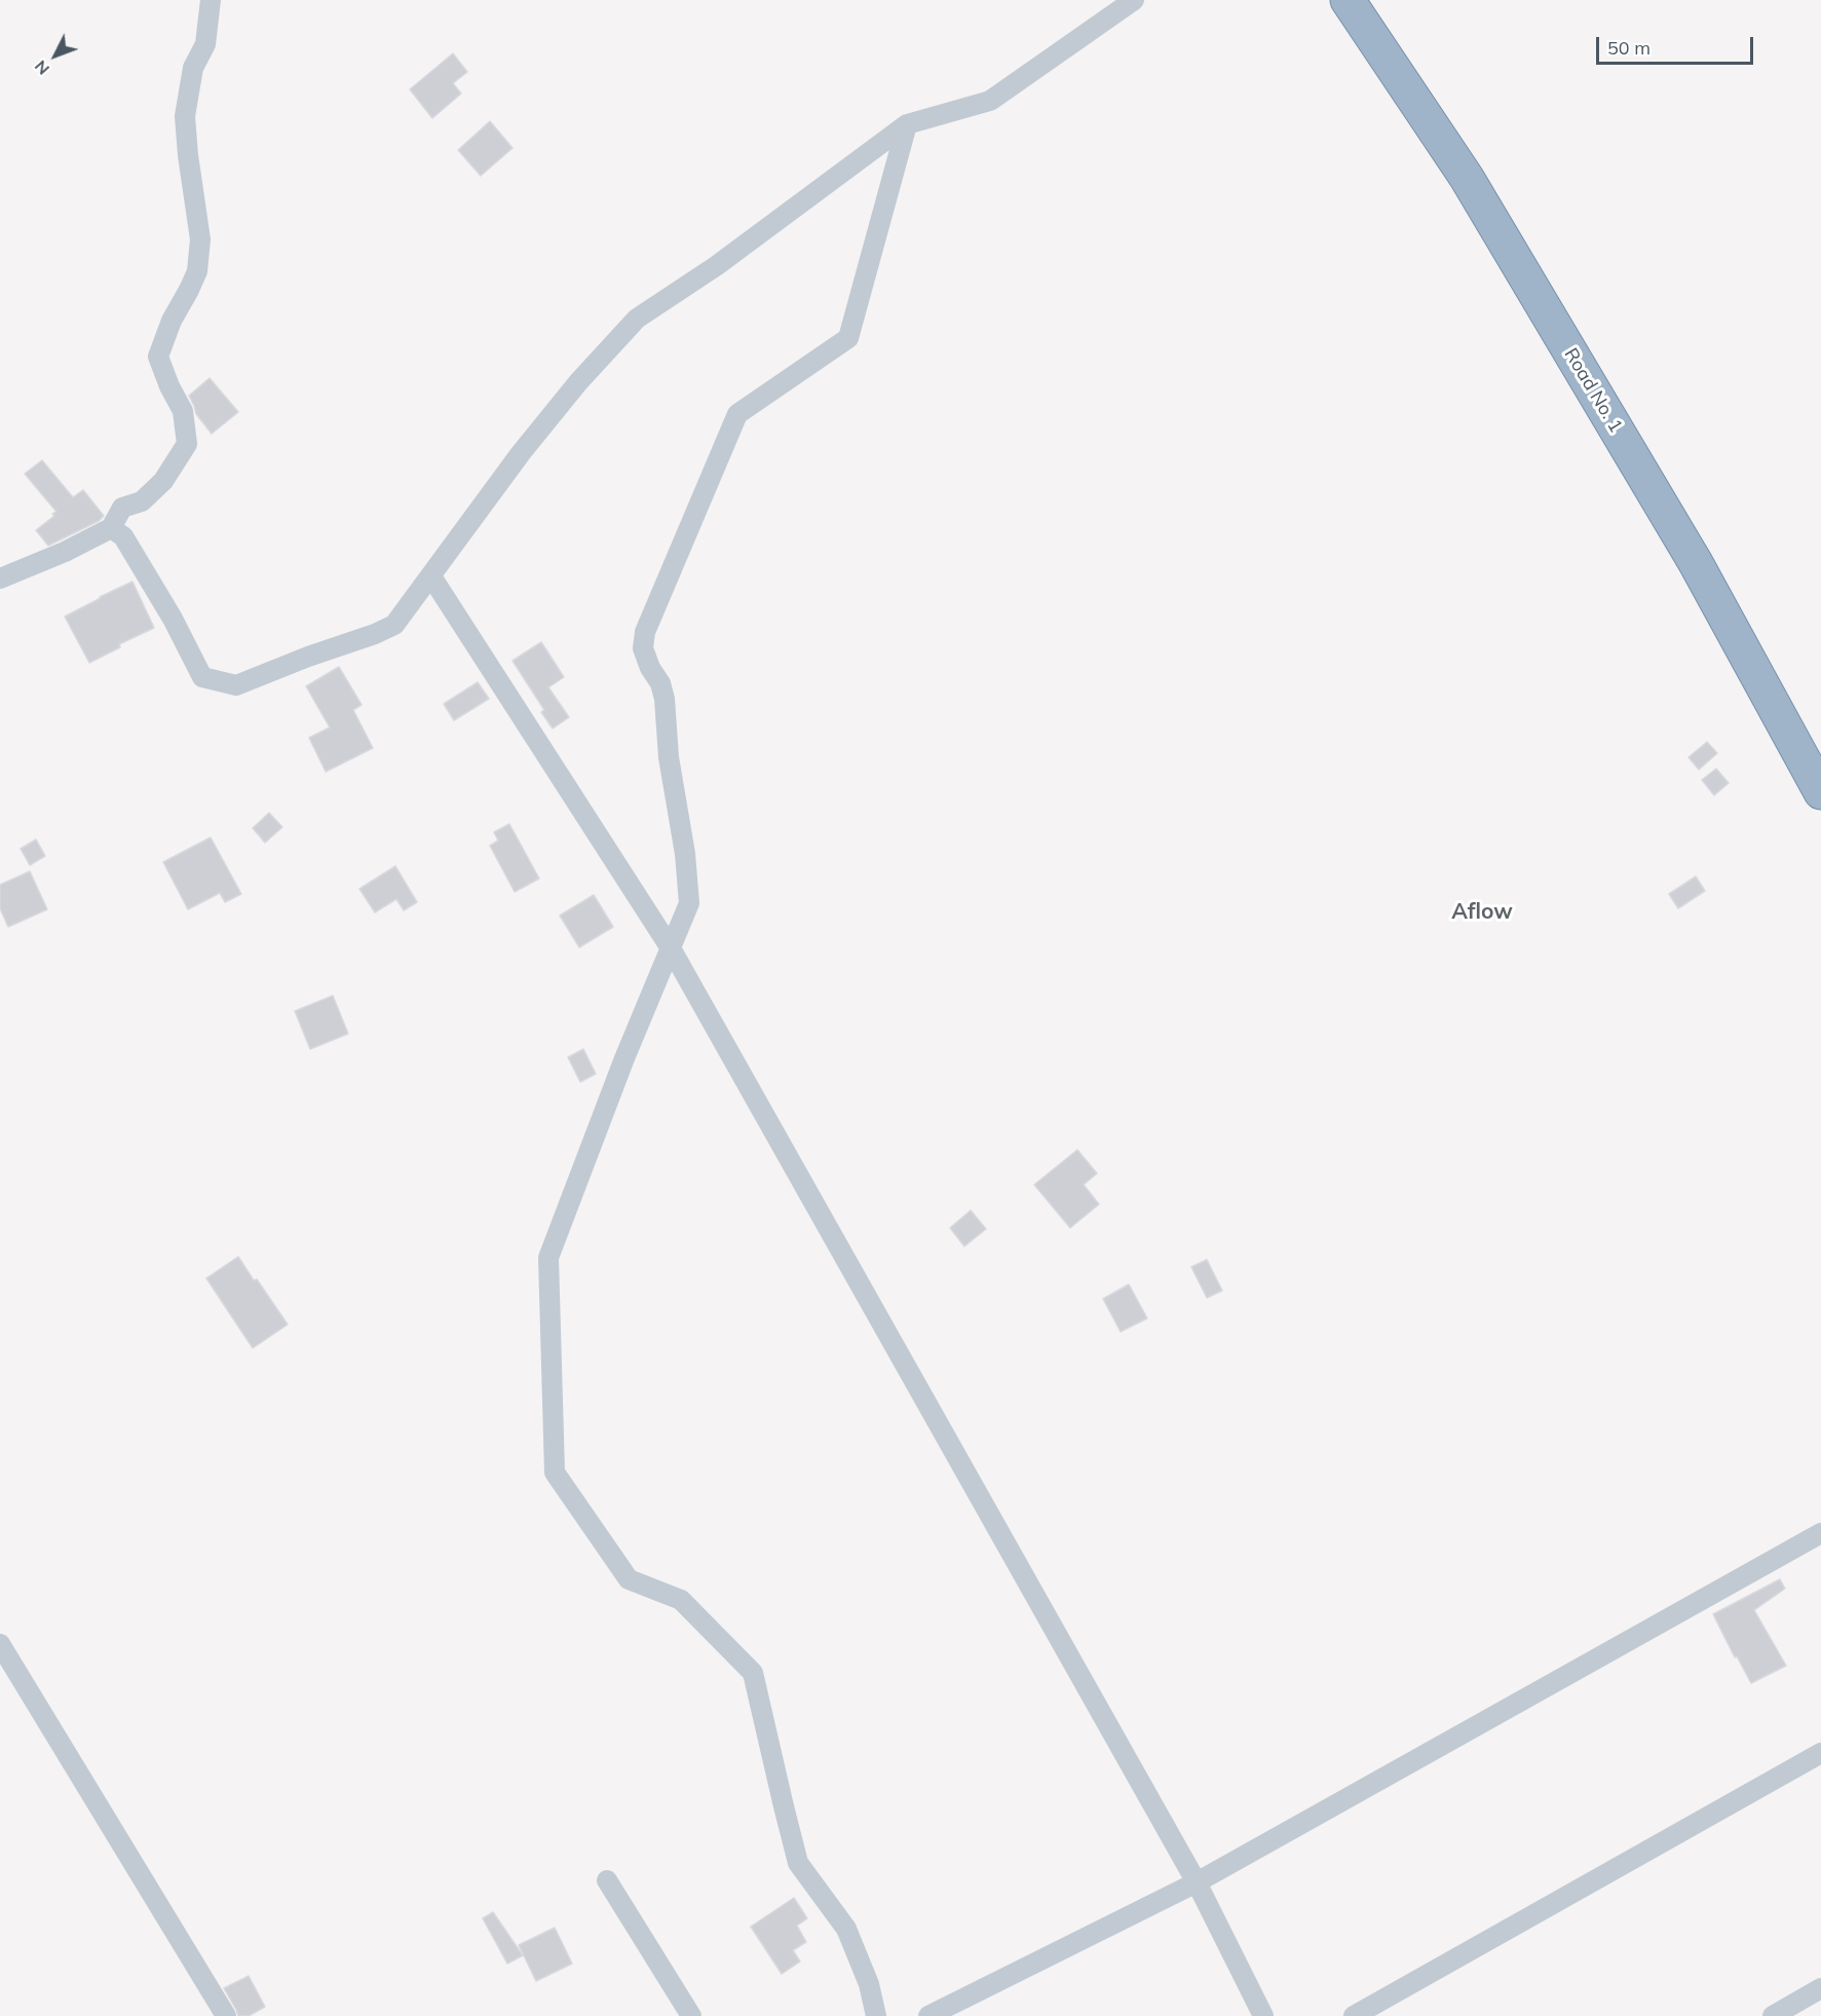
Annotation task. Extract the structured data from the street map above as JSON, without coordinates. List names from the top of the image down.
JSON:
{
  "streets": {
    "highway": ["Road No. 1"]
  },
  "districts": ["Aflow"],
  "scale_bar": "50 m",
  "north": "bottom left"
}
